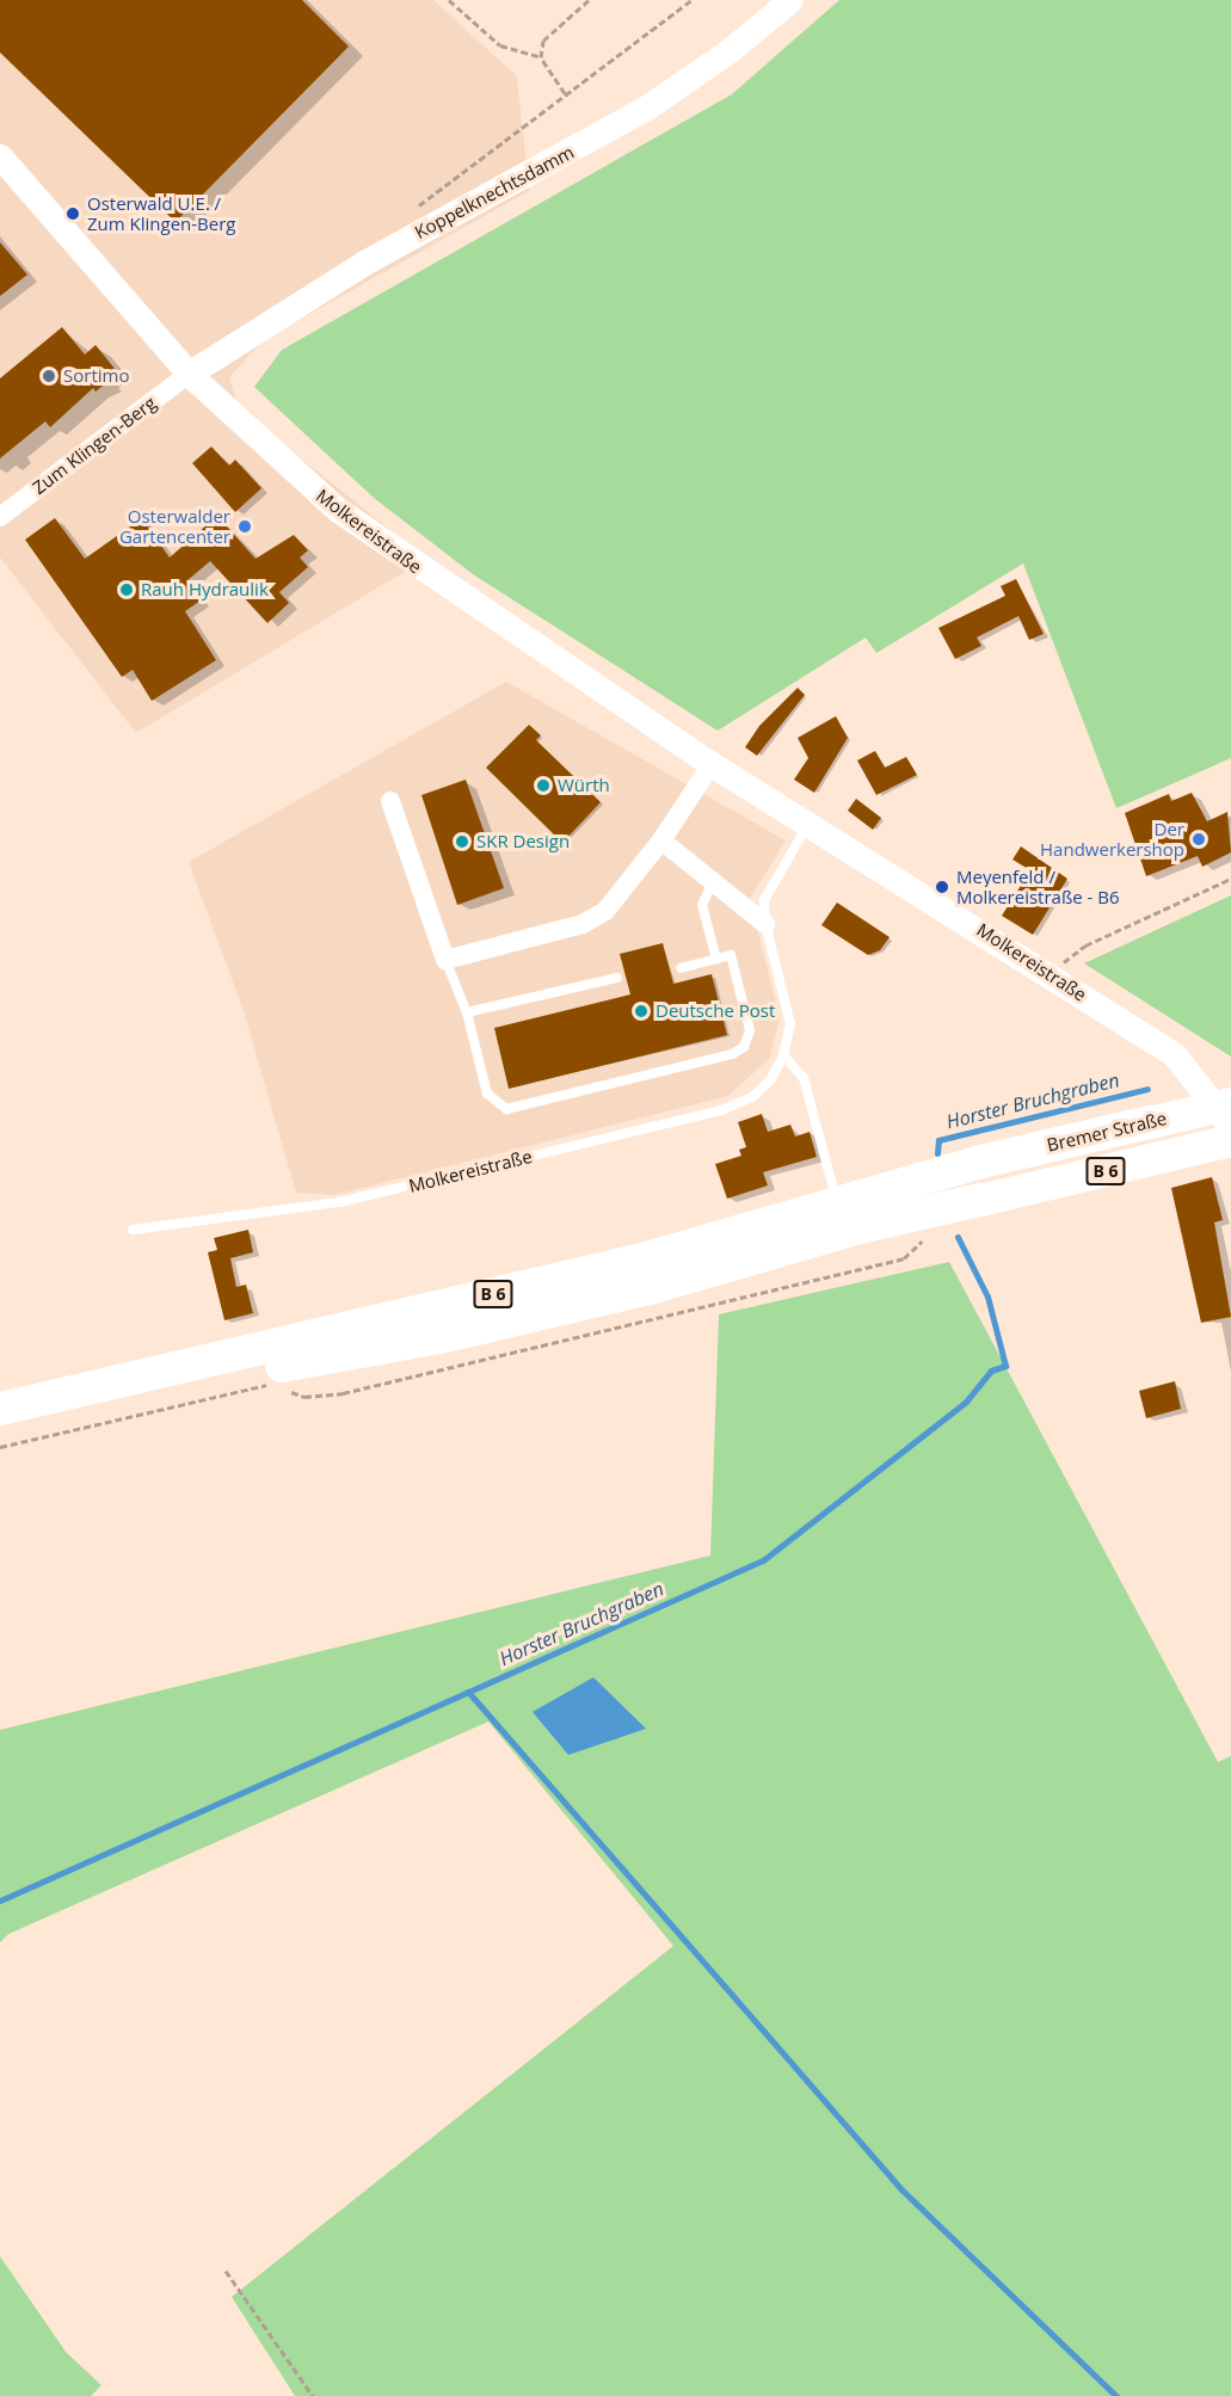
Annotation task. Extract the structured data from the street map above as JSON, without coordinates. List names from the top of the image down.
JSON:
{
  "streets": {
    "highway": ["Bremer Straße", "B 6"],
    "street": ["Koppelknechtsdamm", "Zum Klingen-Berg", "Molkereistraße"]
  },
  "crossings": [
    ["Koppelknechtsdamm", "Zum Klingen-Berg"],
    ["Koppelknechtsdamm", "Molkereistraße"],
    ["Zum Klingen-Berg", "Molkereistraße"],
    ["Molkereistraße", "Bremer Straße"],
    ["Bremer Straße", "B 6"]
  ],
  "water": ["Horster Bruchgraben"],
  "places": [
    "Osterwald U.E. / Zum Klingen-Berg",
    "Sortimo",
    "Osterwalder Gartencenter",
    "Rauh Hydraulik",
    "Würth",
    "Der Handwerkershop",
    "SKR Design",
    "Meyenfeld / Molkereistraße - B6",
    "Deutsche Post"
  ]
}
